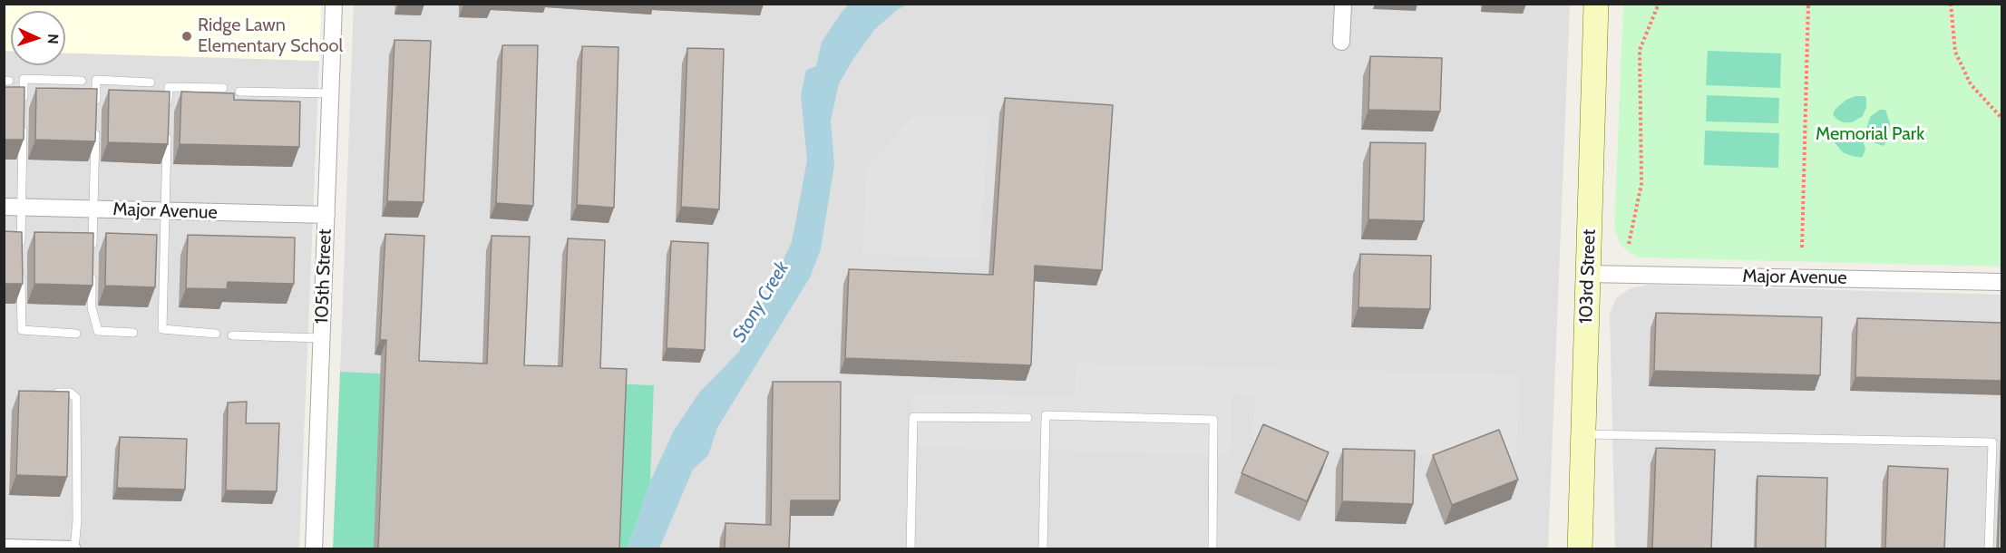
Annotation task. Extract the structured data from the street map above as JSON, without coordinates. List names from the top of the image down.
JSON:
{
  "streets": {
    "street": ["Major Avenue", "105th Street", "103rd Street"]
  },
  "crossings": [
    ["Major Avenue", "105th Street"],
    ["Major Avenue", "103rd Street"]
  ],
  "water": ["Stony Creek"],
  "parks": ["Memorial Park"],
  "places": ["Ridge Lawn Elementary School"],
  "north": "right"
}
